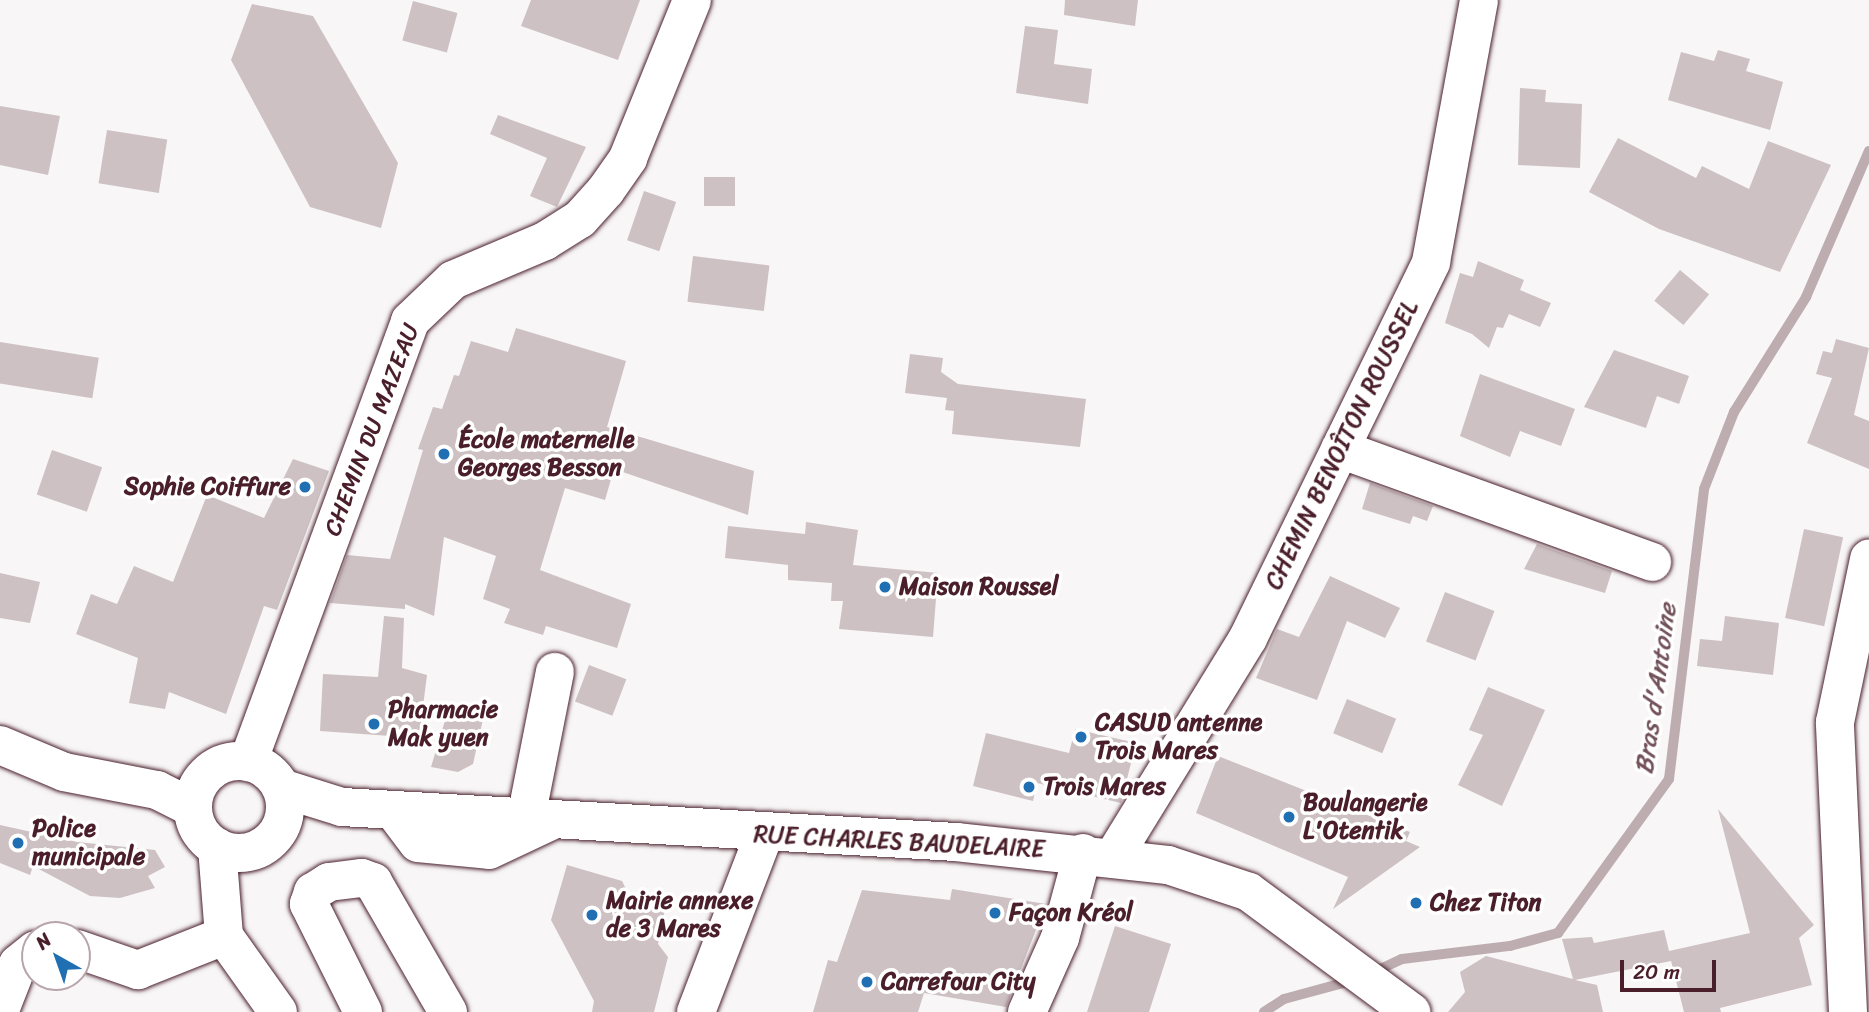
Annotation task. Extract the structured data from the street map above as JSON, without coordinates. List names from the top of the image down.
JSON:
{
  "streets": {
    "street": ["CHEMIN DU MAZEAU", "CHEMIN BENOÎTON ROUSSEL", "RUE CHARLES BAUDELAIRE"]
  },
  "crossings": [
    ["CHEMIN BENOÎTON ROUSSEL", "RUE CHARLES BAUDELAIRE"]
  ],
  "water": ["Bras d'Antoine"],
  "places": [
    "École maternelle Georges Besson",
    "Sophie Coiffure",
    "Maison Roussel",
    "Pharmacie Mak yuen",
    "CASUD antenne Trois Mares",
    "Trois Mares",
    "Boulangerie L'Otentik",
    "Police municipale",
    "Chez Titon",
    "Façon Kréol",
    "Mairie annexe de 3 Mares",
    "Carrefour City"
  ],
  "scale_bar": "20 m",
  "north": "top left"
}
